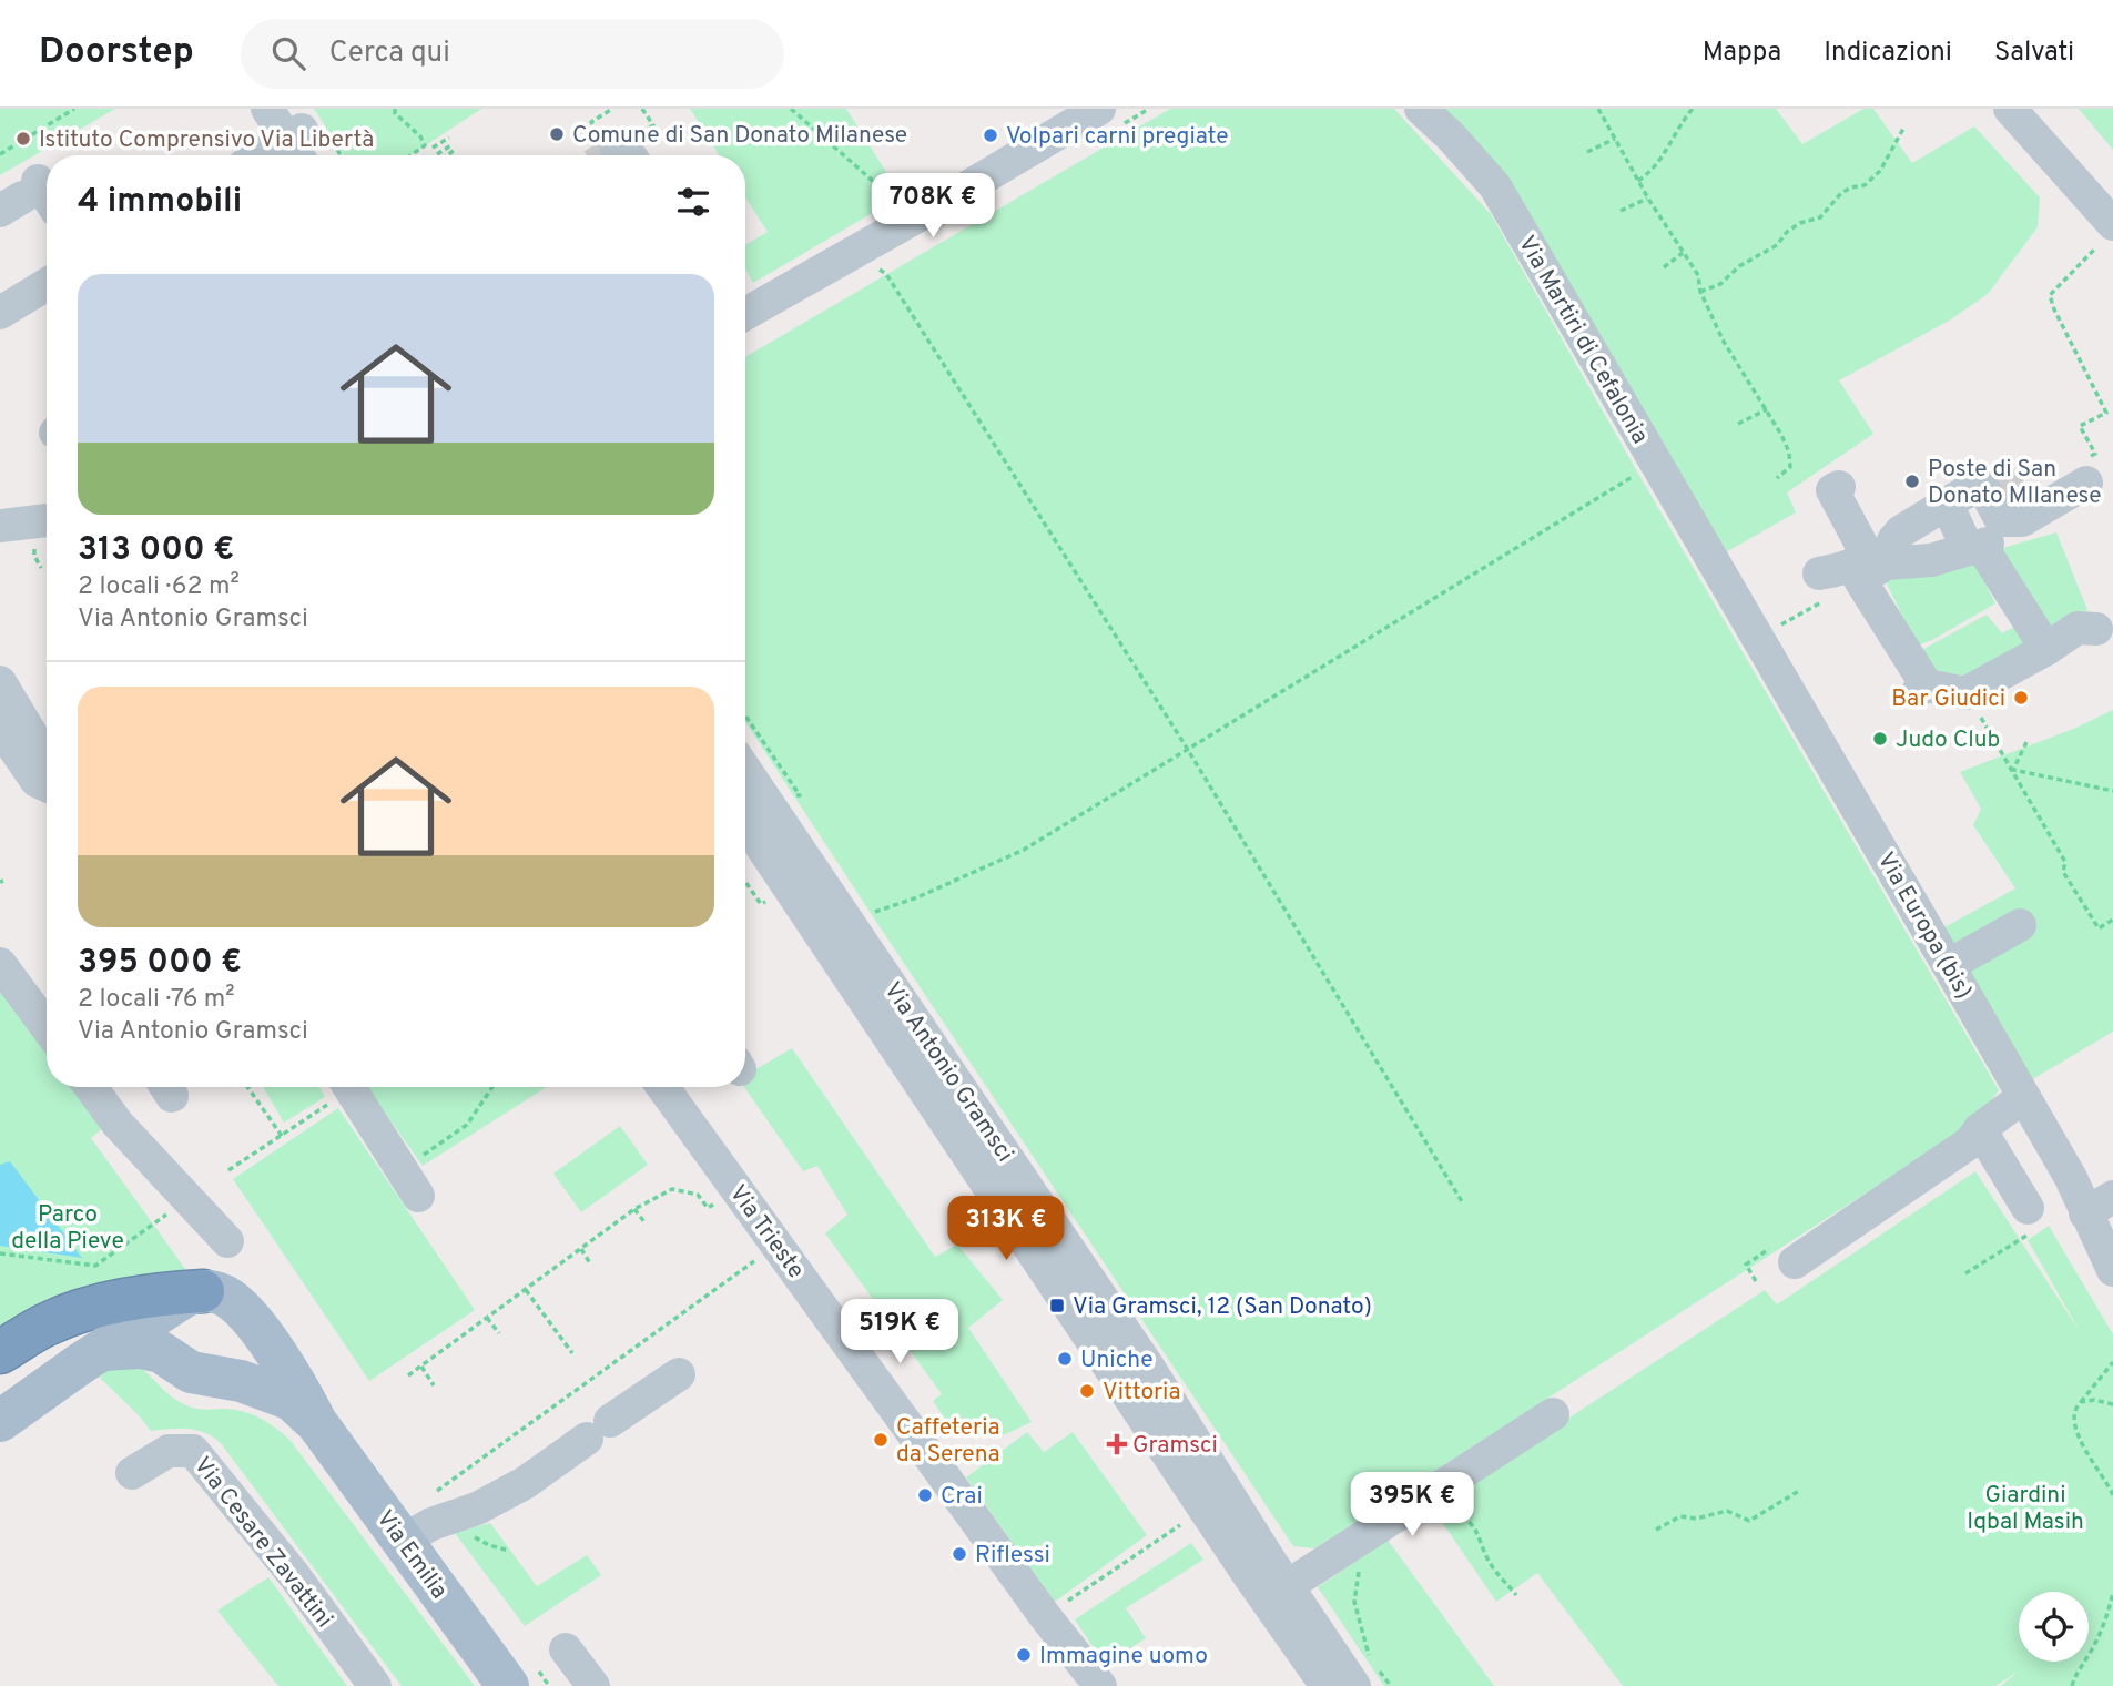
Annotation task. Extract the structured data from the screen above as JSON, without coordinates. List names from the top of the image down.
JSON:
{
  "streets": {
    "main road": ["Via Emilia"],
    "street": [
      "Via Martiri di Cefalonia",
      "Via Europa (bis)",
      "Via Antonio Gramsci",
      "Via Trieste",
      "Via Cesare Zavattini"
    ]
  },
  "crossings": [
    ["Via Martiri di Cefalonia", "Via Europa (bis)"]
  ],
  "parks": ["Parco della Pieve", "Giardini Iqbal Masih"],
  "places": {
    "other": [
      "Comune di San Donato Milanese",
      "Volpari carni pregiate",
      "Istituto Comprensivo Via Libertà",
      "Poste di San Donato MIlanese",
      "Bar Giudici",
      "Judo Club",
      "Uniche",
      "Vittoria",
      "Caffeteria da Serena",
      "Crai",
      "Riflessi",
      "Immagine uomo"
    ],
    "transit": ["Via Gramsci, 12 (San Donato)"],
    "health": ["Gramsci"]
  },
  "page": {
    "header": "Doorstep",
    "search": "Cerca qui",
    "nav": ["Mappa", "Indicazioni", "Salvati"],
    "heading": "4 immobili",
    "price": [
      "708K €",
      "313K €",
      "519K €",
      "395K €"
    ],
    "list": [
      {
        "name": "313 000 €",
        "note": "2 locali · 62 m² · Via Antonio Gramsci"
      },
      {
        "name": "395 000 €",
        "note": "2 locali · 76 m² · Via Antonio Gramsci"
      }
    ]
  }
}
